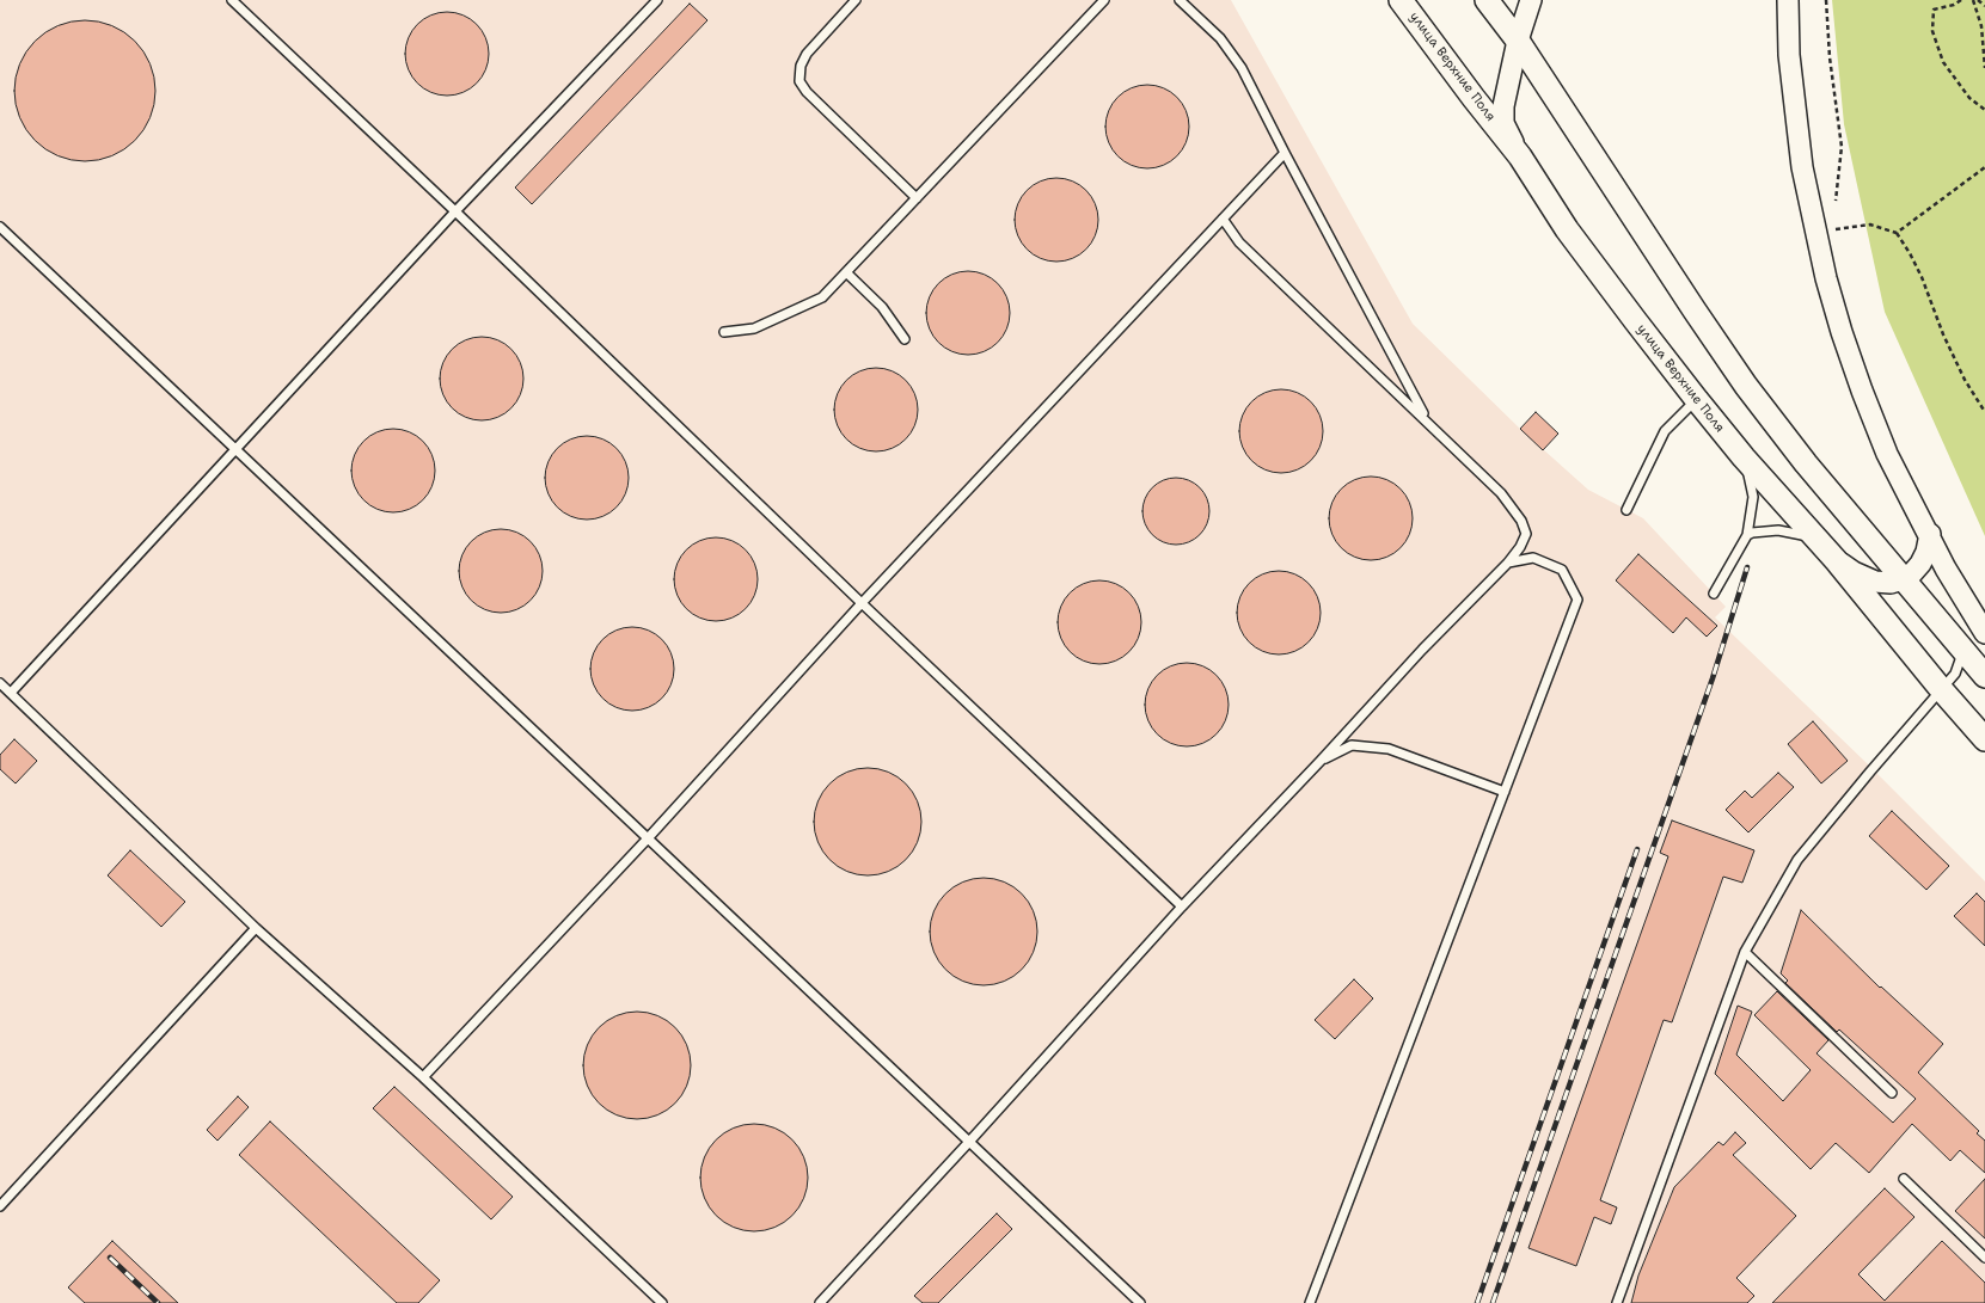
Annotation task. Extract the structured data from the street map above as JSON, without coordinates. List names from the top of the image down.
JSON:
{
  "streets": {
    "main road": ["улица Верхние Поля"]
  }
}
